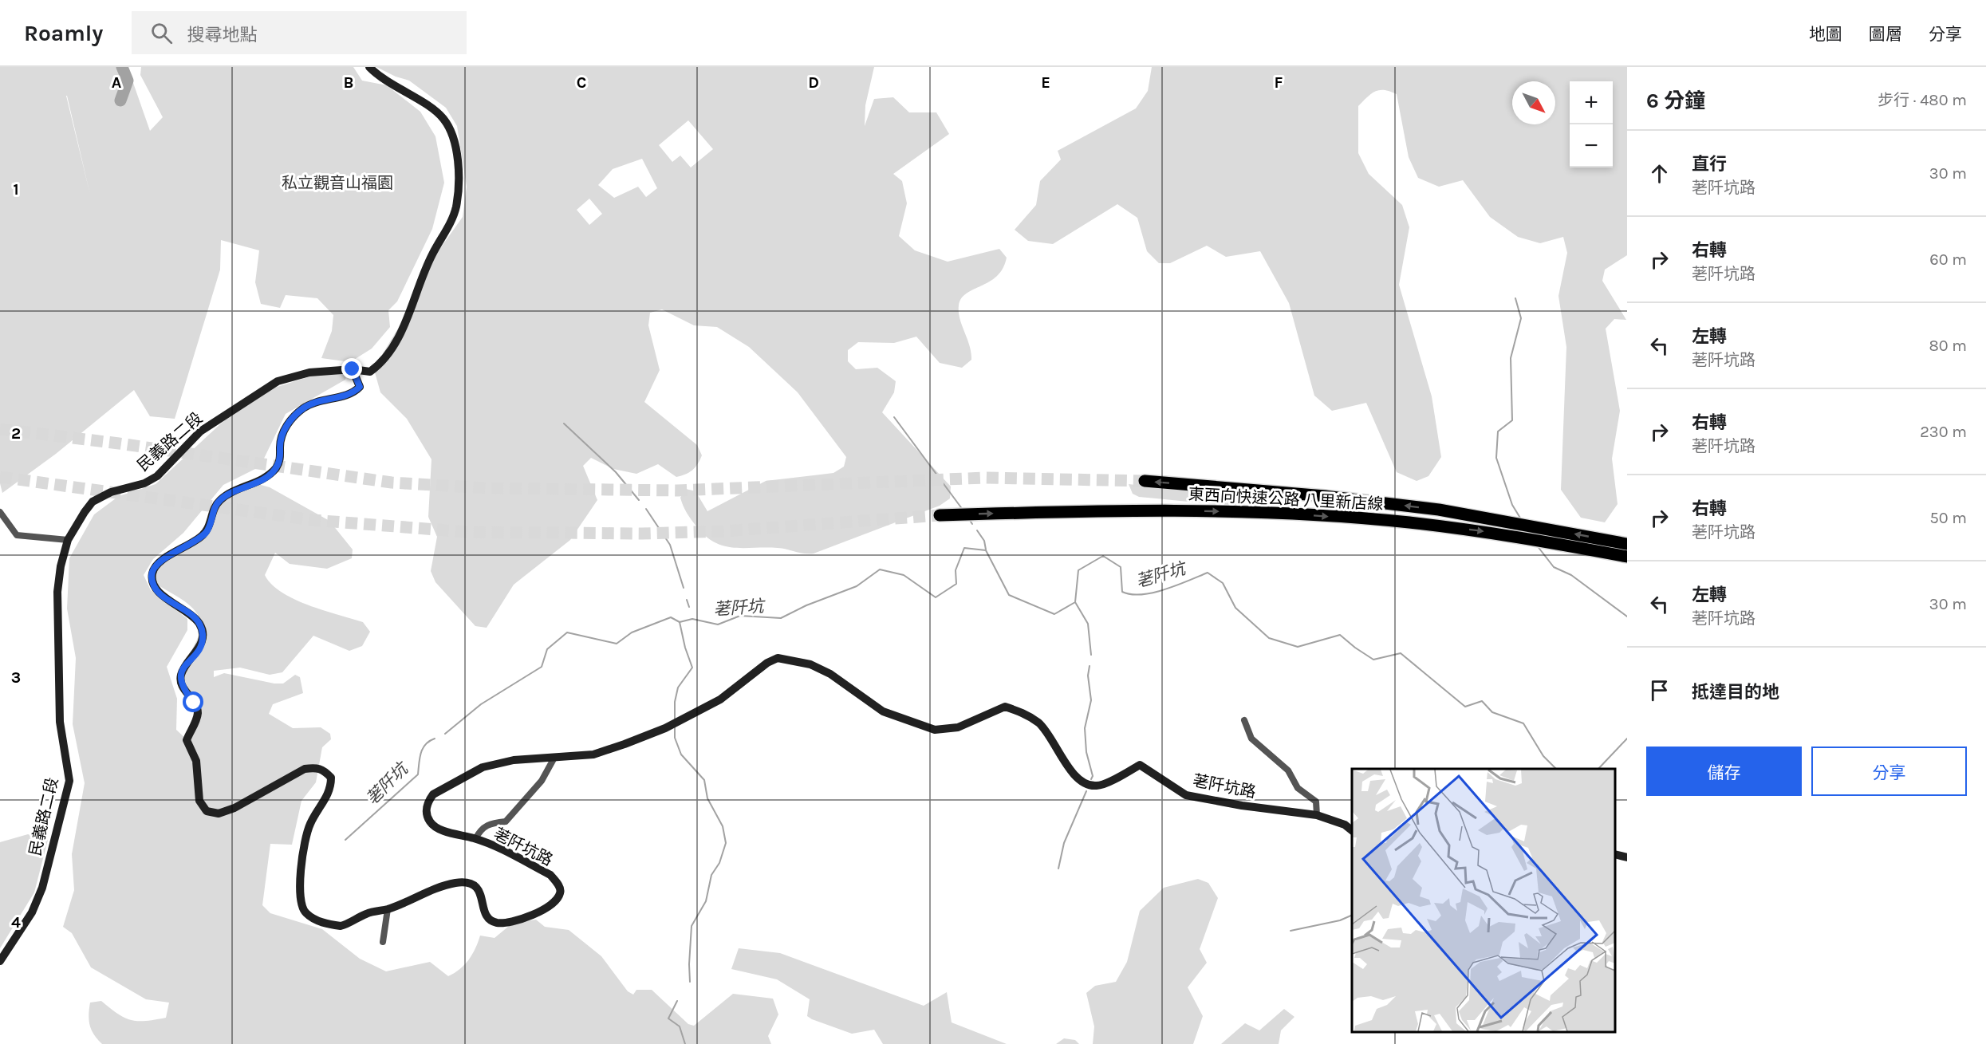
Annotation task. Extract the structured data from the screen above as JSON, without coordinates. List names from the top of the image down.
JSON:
{
  "streets": {
    "highway": ["東西向快速公路 八里新店線"],
    "street": ["民義路二段", "荖阡坑路"]
  },
  "crossings": [
    ["民義路二段", "荖阡坑路"]
  ],
  "water": ["荖阡坑"],
  "parks": ["私立觀音山福園"],
  "north": "bottom right",
  "page": {
    "header": "Roamly",
    "search": "搜尋地點",
    "nav": ["地圖", "圖層", "分享"],
    "heading": ["6 分鐘", "步行 · 480 m"],
    "map_buttons": ["+", "−"],
    "list": [
      ["直行", "荖阡坑路", "30 m"],
      ["右轉", "荖阡坑路", "60 m"],
      ["左轉", "荖阡坑路", "80 m"],
      ["右轉", "荖阡坑路", "230 m"],
      ["右轉", "荖阡坑路", "50 m"],
      ["左轉", "荖阡坑路", "30 m"],
      "抵達目的地"
    ],
    "buttons": ["儲存", "分享"]
  },
  "grid": {
    "columns": [
      "A",
      "B",
      "C",
      "D",
      "E",
      "F"
    ],
    "rows": [
      "1",
      "2",
      "3",
      "4"
    ]
  }
}
